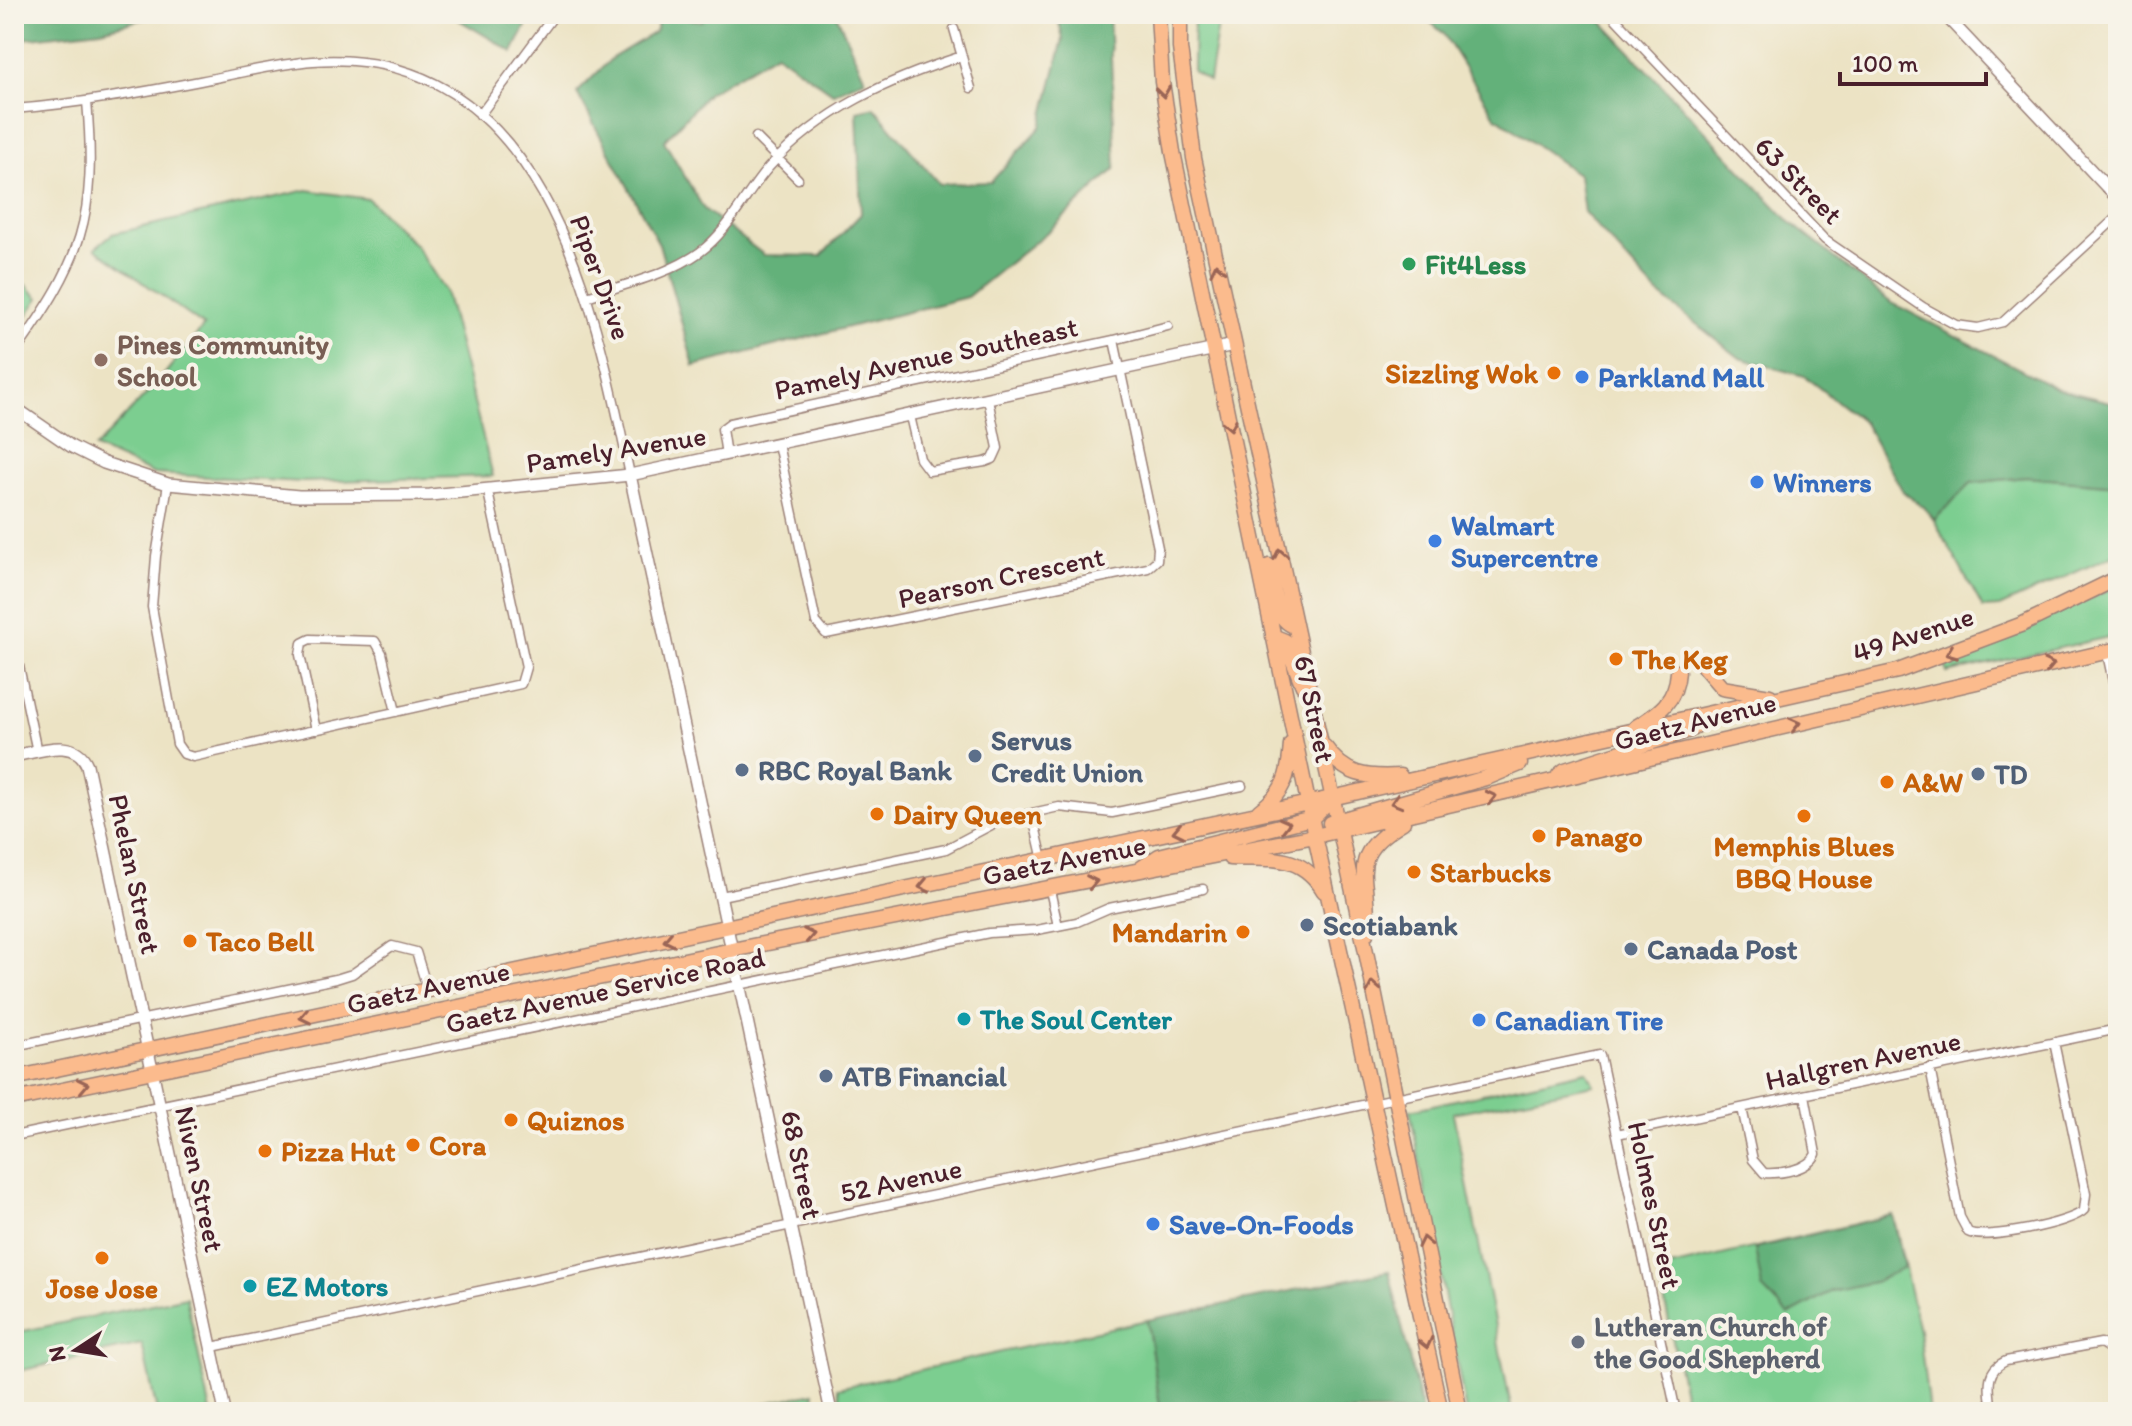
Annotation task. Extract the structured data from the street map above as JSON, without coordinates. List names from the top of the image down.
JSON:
{
  "streets": {
    "main road": ["49 Avenue", "67 Street", "Gaetz Avenue"],
    "street": [
      "63 Street",
      "Piper Drive",
      "Pamely Avenue Southeast",
      "Pamely Avenue",
      "Pearson Crescent",
      "Phelan Street",
      "Gaetz Avenue Service Road",
      "Hallgren Avenue",
      "68 Street",
      "Niven Street",
      "52 Avenue",
      "Holmes Street"
    ]
  },
  "crossings": [
    ["Piper Drive", "Pamely Avenue"],
    ["Piper Drive", "Gaetz Avenue"],
    ["Piper Drive", "68 Street"],
    ["Pamely Avenue Southeast", "Pamely Avenue"],
    ["Pamely Avenue Southeast", "Pearson Crescent"],
    ["Pamely Avenue", "Pearson Crescent"],
    ["Pamely Avenue", "67 Street"],
    ["49 Avenue", "Gaetz Avenue"],
    ["67 Street", "Gaetz Avenue"],
    ["67 Street", "52 Avenue"],
    ["Gaetz Avenue", "Phelan Street"],
    ["Gaetz Avenue", "Gaetz Avenue Service Road"],
    ["Gaetz Avenue", "68 Street"],
    ["Gaetz Avenue", "Niven Street"],
    ["Phelan Street", "Gaetz Avenue Service Road"],
    ["Phelan Street", "Niven Street"],
    ["Gaetz Avenue Service Road", "68 Street"],
    ["Gaetz Avenue Service Road", "Niven Street"],
    ["Hallgren Avenue", "Holmes Street"],
    ["68 Street", "52 Avenue"],
    ["Niven Street", "52 Avenue"],
    ["52 Avenue", "Holmes Street"]
  ],
  "one_way": ["49 Avenue"],
  "places": [
    "Fit4Less",
    "Pines Community School",
    "Sizzling Wok",
    "Parkland Mall",
    "Winners",
    "Walmart Supercentre",
    "The Keg",
    "Servus Credit Union",
    "RBC Royal Bank",
    "TD",
    "A&W",
    "Dairy Queen",
    "Memphis Blues BBQ House",
    "Panago",
    "Starbucks",
    "Scotiabank",
    "Mandarin",
    "Taco Bell",
    "Canada Post",
    "The Soul Center",
    "Canadian Tire",
    "ATB Financial",
    "Quiznos",
    "Cora",
    "Pizza Hut",
    "Save-On-Foods",
    "Jose Jose",
    "EZ Motors",
    "Lutheran Church of the Good Shepherd"
  ],
  "scale_bar": "100 m",
  "north": "left"
}
